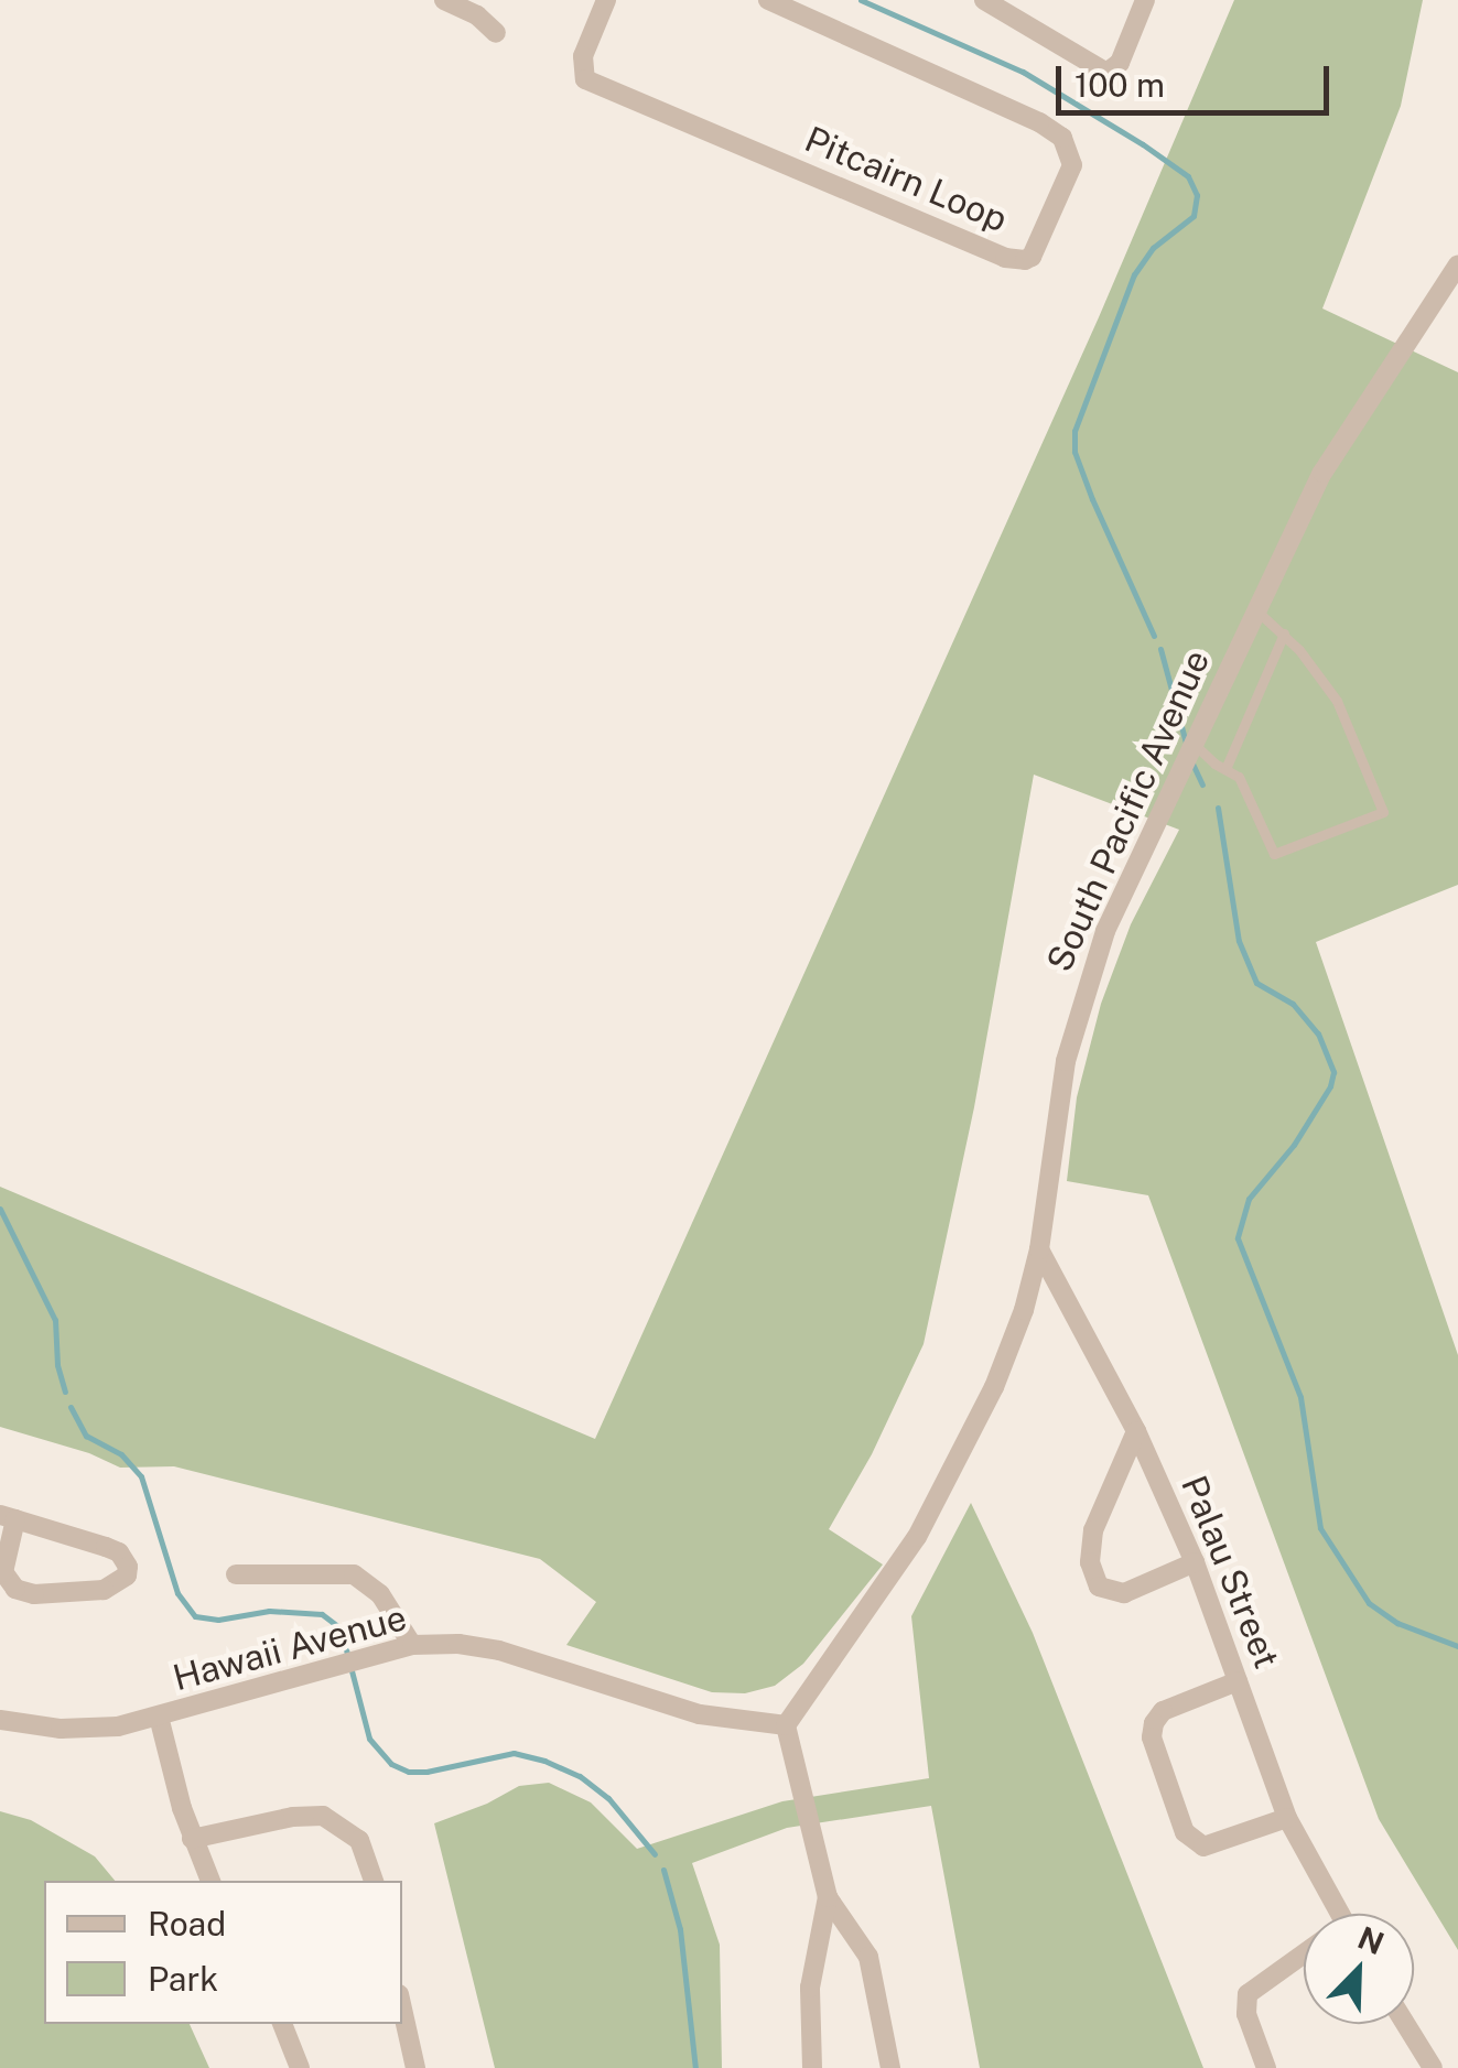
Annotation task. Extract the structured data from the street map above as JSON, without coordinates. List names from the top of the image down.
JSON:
{
  "streets": {
    "street": [
      "Pitcairn Loop",
      "South Pacific Avenue",
      "Palau Street",
      "Hawaii Avenue"
    ]
  },
  "crossings": [
    ["South Pacific Avenue", "Palau Street"],
    ["South Pacific Avenue", "Hawaii Avenue"]
  ],
  "legend": ["Road", "Park"],
  "scale_bar": "100 m",
  "north": "top right"
}
